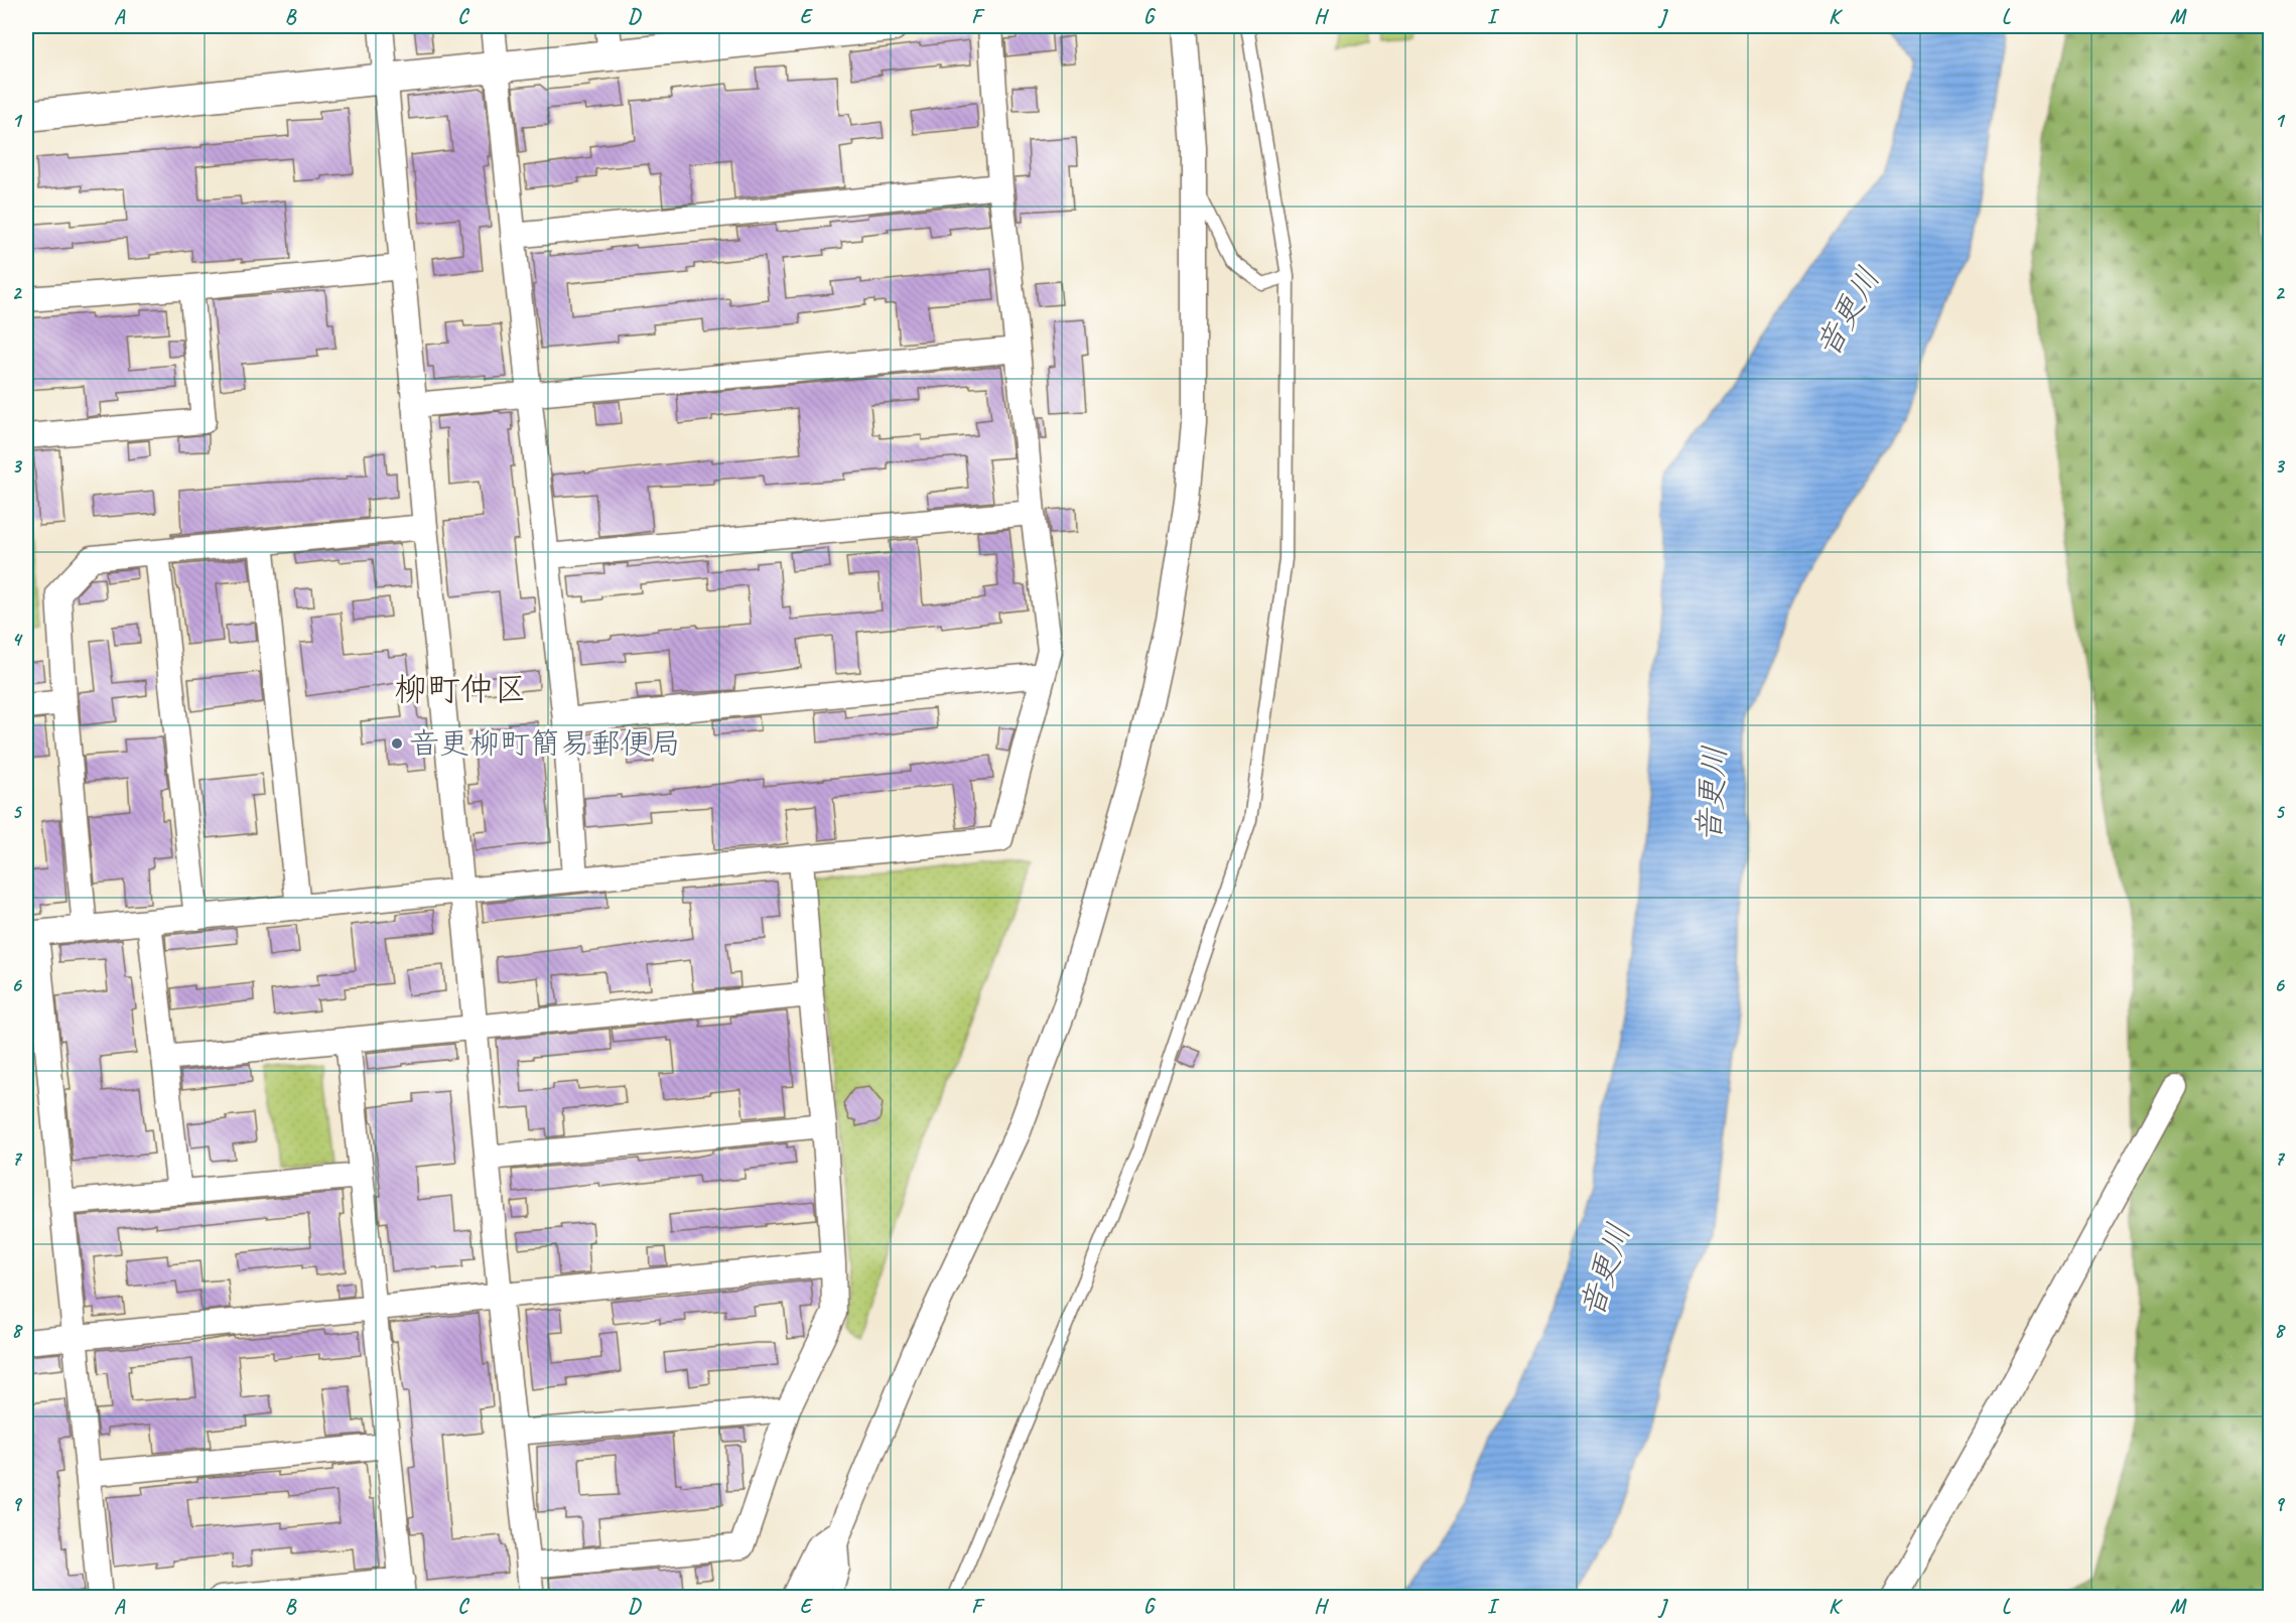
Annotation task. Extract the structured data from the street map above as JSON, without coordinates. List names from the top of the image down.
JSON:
{
  "districts": ["柳町仲区"],
  "water": ["音更川"],
  "places": ["音更柳町簡易郵便局"],
  "grid": {
    "columns": [
      "A",
      "B",
      "C",
      "D",
      "E",
      "F",
      "G",
      "H",
      "I",
      "J",
      "K",
      "L",
      "M"
    ],
    "rows": [
      "1",
      "2",
      "3",
      "4",
      "5",
      "6",
      "7",
      "8",
      "9"
    ]
  }
}
